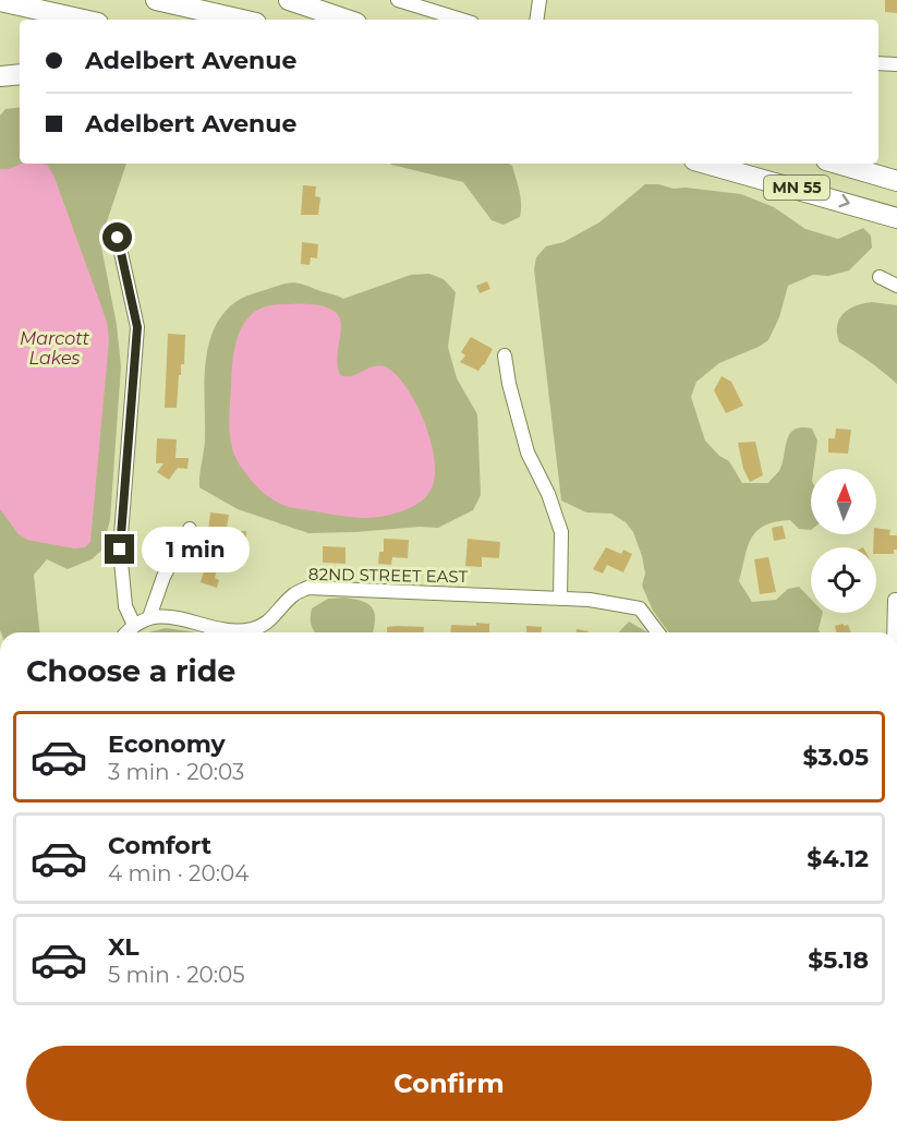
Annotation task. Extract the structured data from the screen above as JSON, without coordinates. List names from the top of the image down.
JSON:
{
  "streets": {
    "highway": ["MN 55"],
    "street": ["82ND STREET EAST"]
  },
  "water": ["Marcott Lakes"],
  "north": "top",
  "page": {
    "banner": ["Adelbert Avenue", "Adelbert Avenue"],
    "bubble": "1 min",
    "heading": "Choose a ride",
    "list": [
      {
        "name": "Economy",
        "note": "3 min · 20:03",
        "value": "$3.05"
      },
      {
        "name": "Comfort",
        "note": "4 min · 20:04",
        "value": "$4.12"
      },
      {
        "name": "XL",
        "note": "5 min · 20:05",
        "value": "$5.18"
      }
    ],
    "buttons": "Confirm"
  }
}
